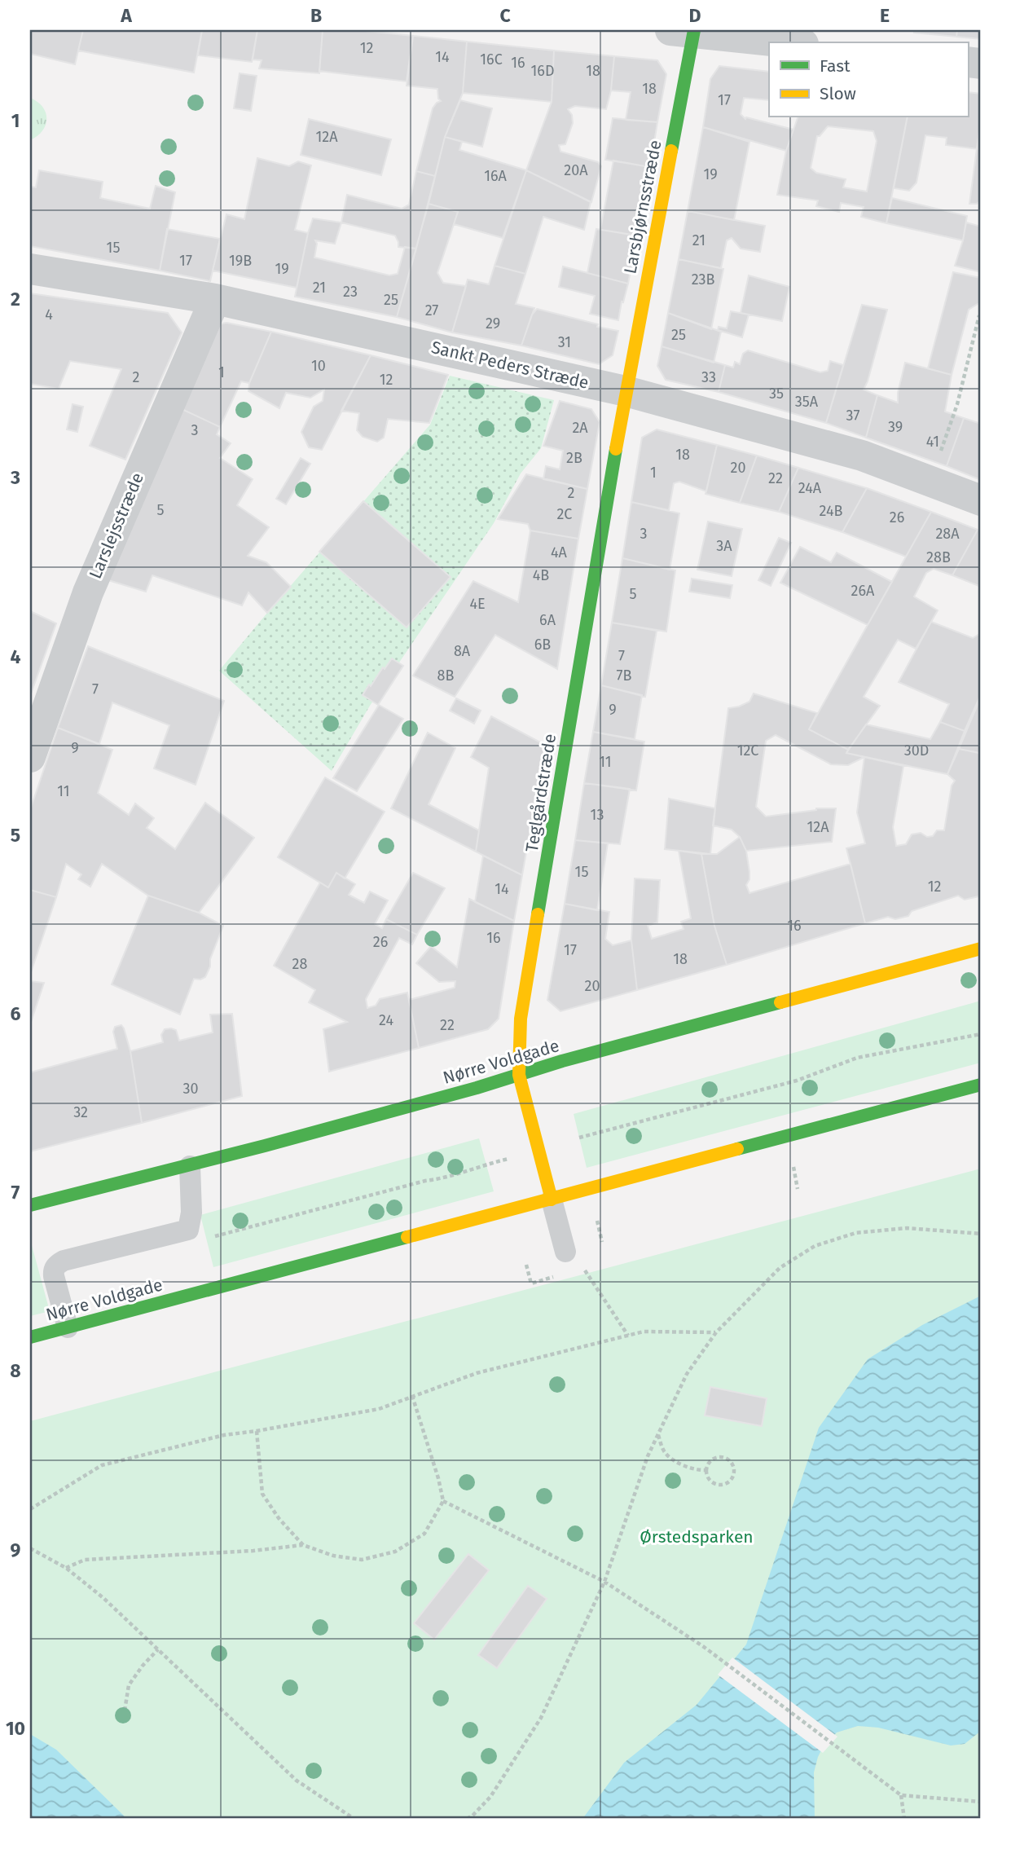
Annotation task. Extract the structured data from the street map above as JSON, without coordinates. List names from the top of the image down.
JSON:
{
  "streets": {
    "street": [
      "Larsbjørnsstræde",
      "Sankt Peders Stræde",
      "Larslejsstræde",
      "Teglgårdstræde",
      "Nørre Voldgade"
    ]
  },
  "crossings": [
    ["Larsbjørnsstræde", "Sankt Peders Stræde"],
    ["Larsbjørnsstræde", "Teglgårdstræde"],
    ["Sankt Peders Stræde", "Larslejsstræde"],
    ["Sankt Peders Stræde", "Teglgårdstræde"],
    ["Teglgårdstræde", "Nørre Voldgade"]
  ],
  "parks": ["Ørstedsparken"],
  "house_numbers": [
    "12",
    "14",
    "16C",
    "16",
    "16D",
    "18",
    "18",
    "17",
    "12A",
    "20A",
    "19",
    "16A",
    "21",
    "15",
    "17",
    "19B",
    "19",
    "23B",
    "21",
    "23",
    "25",
    "27",
    "4",
    "29",
    "25",
    "31",
    "10",
    "1",
    "2",
    "33",
    "12",
    "35",
    "35A",
    "37",
    "39",
    "2A",
    "3",
    "41",
    "18",
    "2B",
    "20",
    "1",
    "22",
    "24A",
    "2",
    "5",
    "24B",
    "2C",
    "26",
    "3",
    "28A",
    "3A",
    "4A",
    "28B",
    "4B",
    "26A",
    "5",
    "4E",
    "6A",
    "6B",
    "8A",
    "7",
    "8B",
    "7B",
    "7",
    "9",
    "9",
    "12C",
    "30D",
    "11",
    "11",
    "13",
    "12A",
    "15",
    "12",
    "14",
    "16",
    "16",
    "26",
    "17",
    "18",
    "28",
    "20",
    "24",
    "22",
    "30",
    "32"
  ],
  "legend": ["Fast", "Slow"],
  "grid": {
    "columns": [
      "A",
      "B",
      "C",
      "D",
      "E"
    ],
    "rows": [
      "1",
      "2",
      "3",
      "4",
      "5",
      "6",
      "7",
      "8",
      "9",
      "10"
    ]
  }
}
